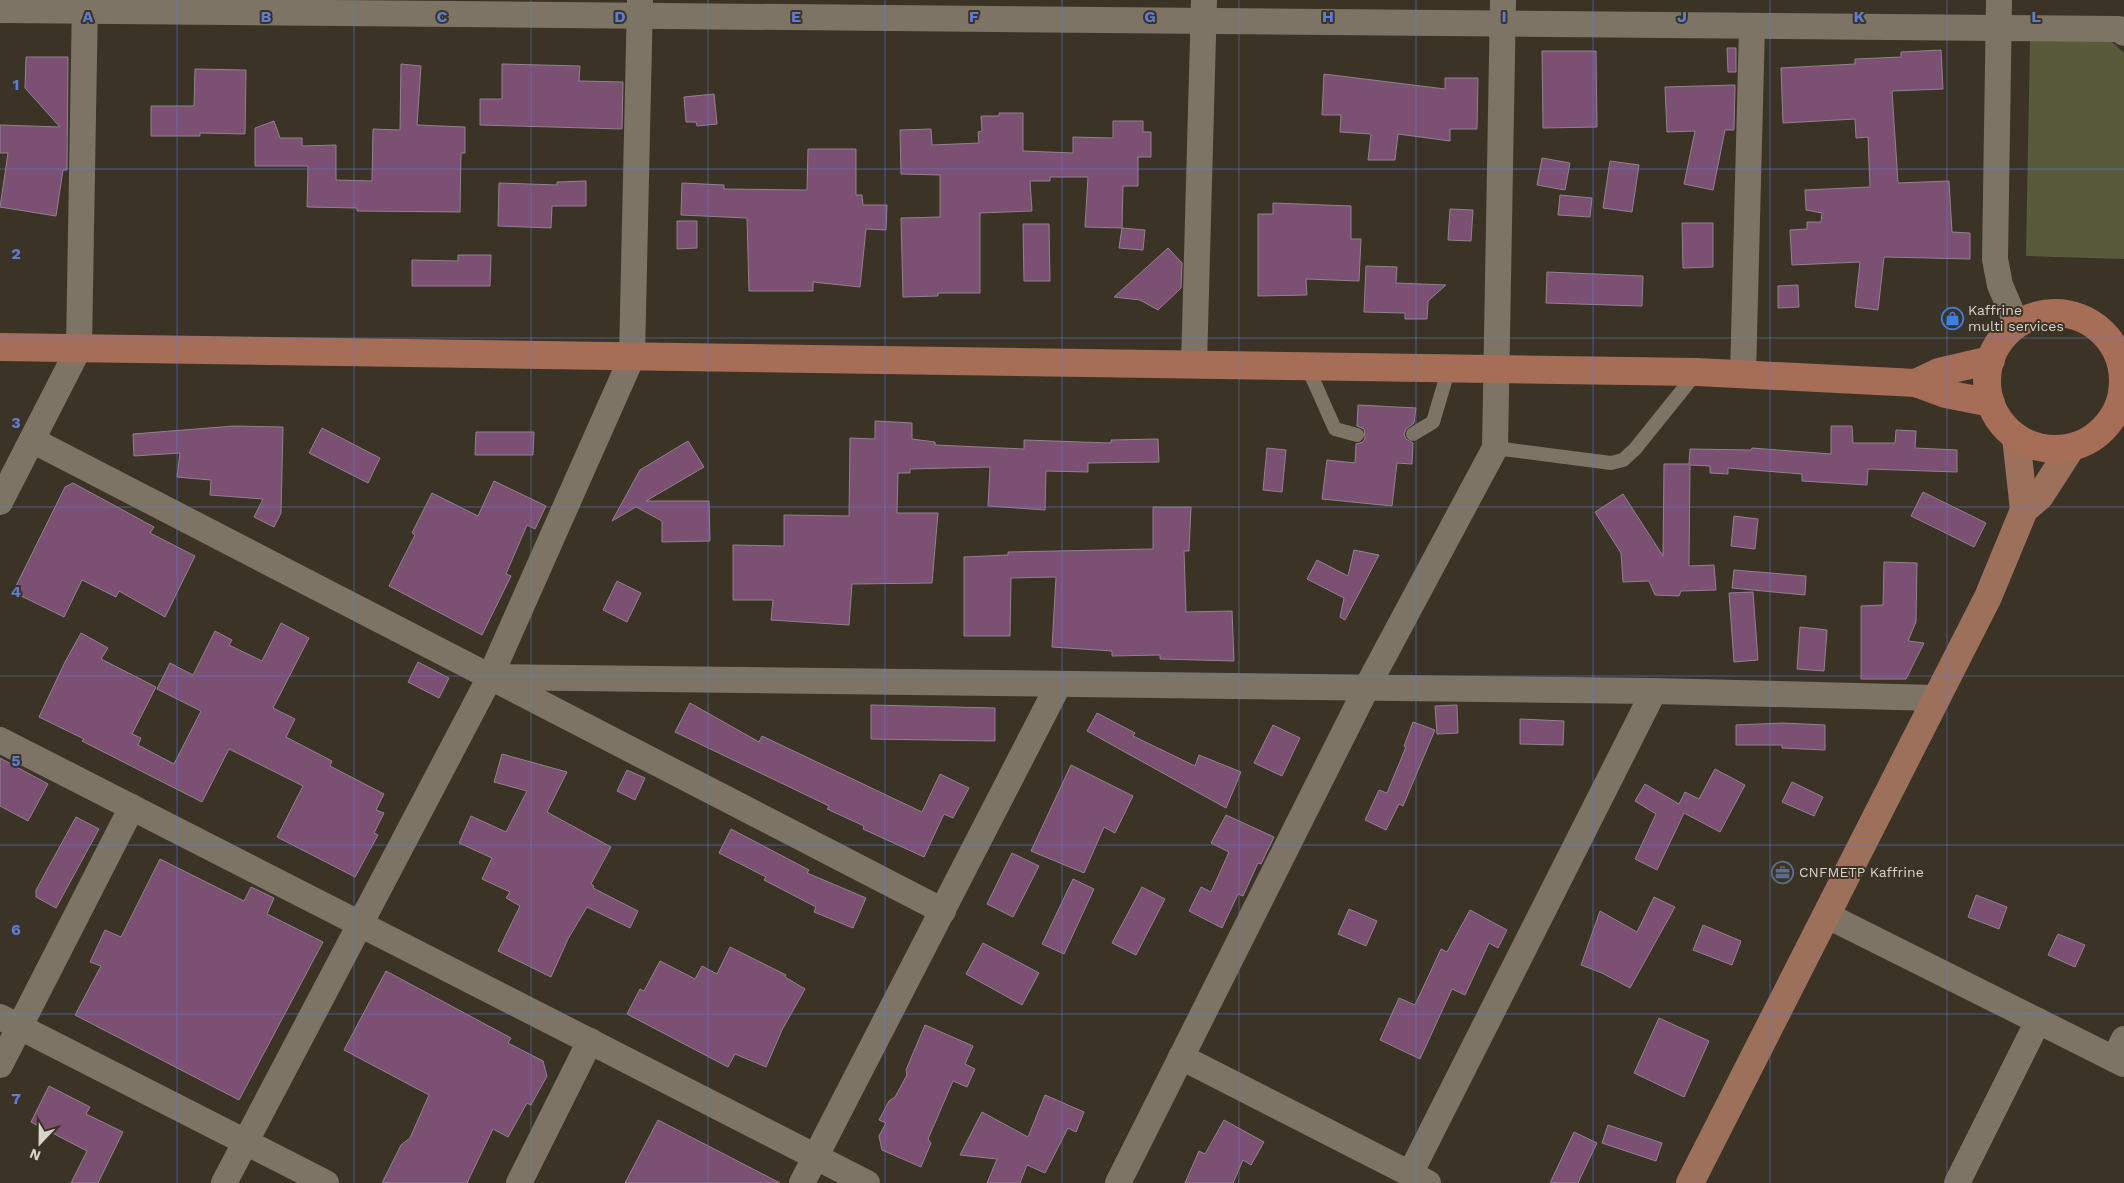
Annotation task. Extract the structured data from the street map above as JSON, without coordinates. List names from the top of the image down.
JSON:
{
  "places": {
    "shop": ["Kaffrine multi services"],
    "office": ["CNFMETP Kaffrine"]
  },
  "north": "bottom",
  "grid": {
    "columns": [
      "A",
      "B",
      "C",
      "D",
      "E",
      "F",
      "G",
      "H",
      "I",
      "J",
      "K",
      "L"
    ],
    "rows": [
      "1",
      "2",
      "3",
      "4",
      "5",
      "6",
      "7"
    ]
  }
}
